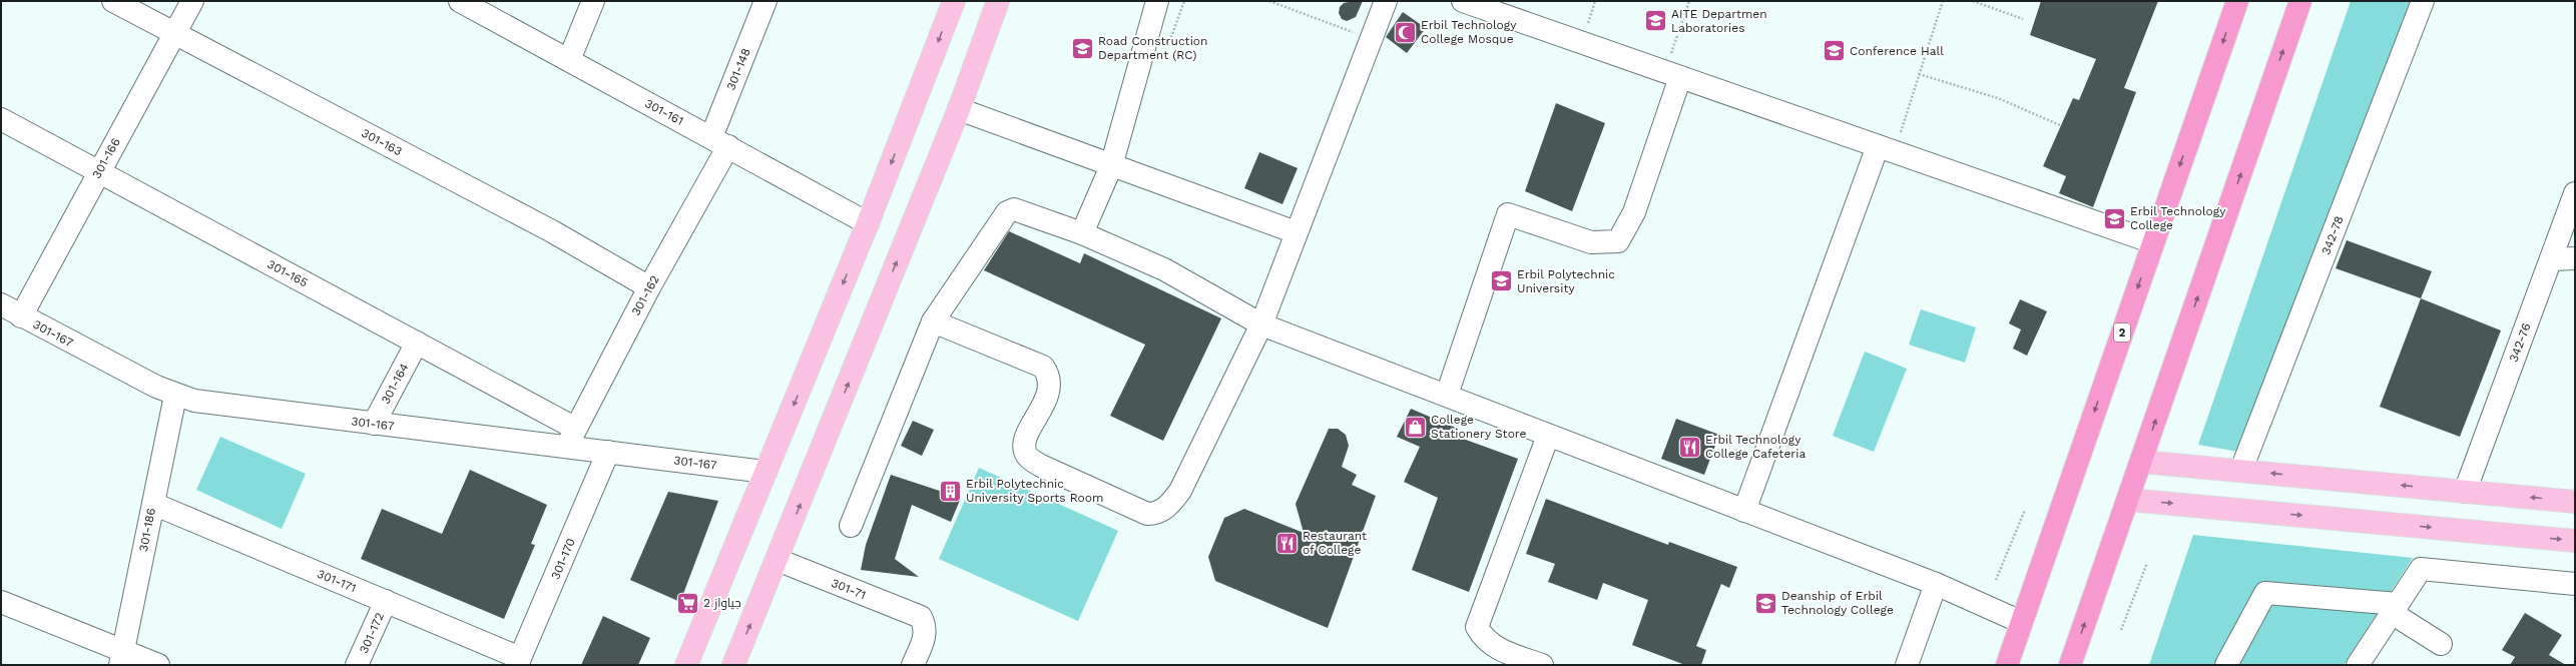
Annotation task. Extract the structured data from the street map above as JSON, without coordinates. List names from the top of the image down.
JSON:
{
  "streets": {
    "highway": ["2"],
    "street": [
      "301-148",
      "301-161",
      "301-163",
      "301-166",
      "342-78",
      "301-165",
      "301-162",
      "301-167",
      "342-76",
      "301-164",
      "301-186",
      "301-170",
      "301-171",
      "301-71",
      "301-172"
    ]
  },
  "crossings": [
    ["301-148", "301-161"],
    ["301-148", "301-162"],
    ["301-161", "301-162"],
    ["301-163", "301-166"],
    ["301-163", "301-162"],
    ["301-166", "301-165"],
    ["301-166", "301-167"],
    ["301-165", "301-162"],
    ["301-165", "301-167"],
    ["301-165", "301-164"],
    ["301-162", "301-167"],
    ["301-167", "301-164"],
    ["301-167", "301-186"],
    ["301-167", "301-170"],
    ["301-186", "301-171"],
    ["301-170", "301-171"],
    ["301-171", "301-172"]
  ],
  "places": {
    "school or university": [
      "AITE Departmen Laboratories",
      "Road Construction Department (RC)",
      "Conference Hall",
      "Erbil Technology College",
      "Erbil Polytechnic University",
      "Deanship of Erbil Technology College"
    ],
    "mosque": ["Erbil Technology College Mosque"],
    "shop": ["College Stationery Store"],
    "restaurant": ["Erbil Technology College Cafeteria", "Restaurant of College"],
    "building": ["Erbil Polytechnic University Sports Room"],
    "supermarket": ["جیاواز 2"]
  }
}
